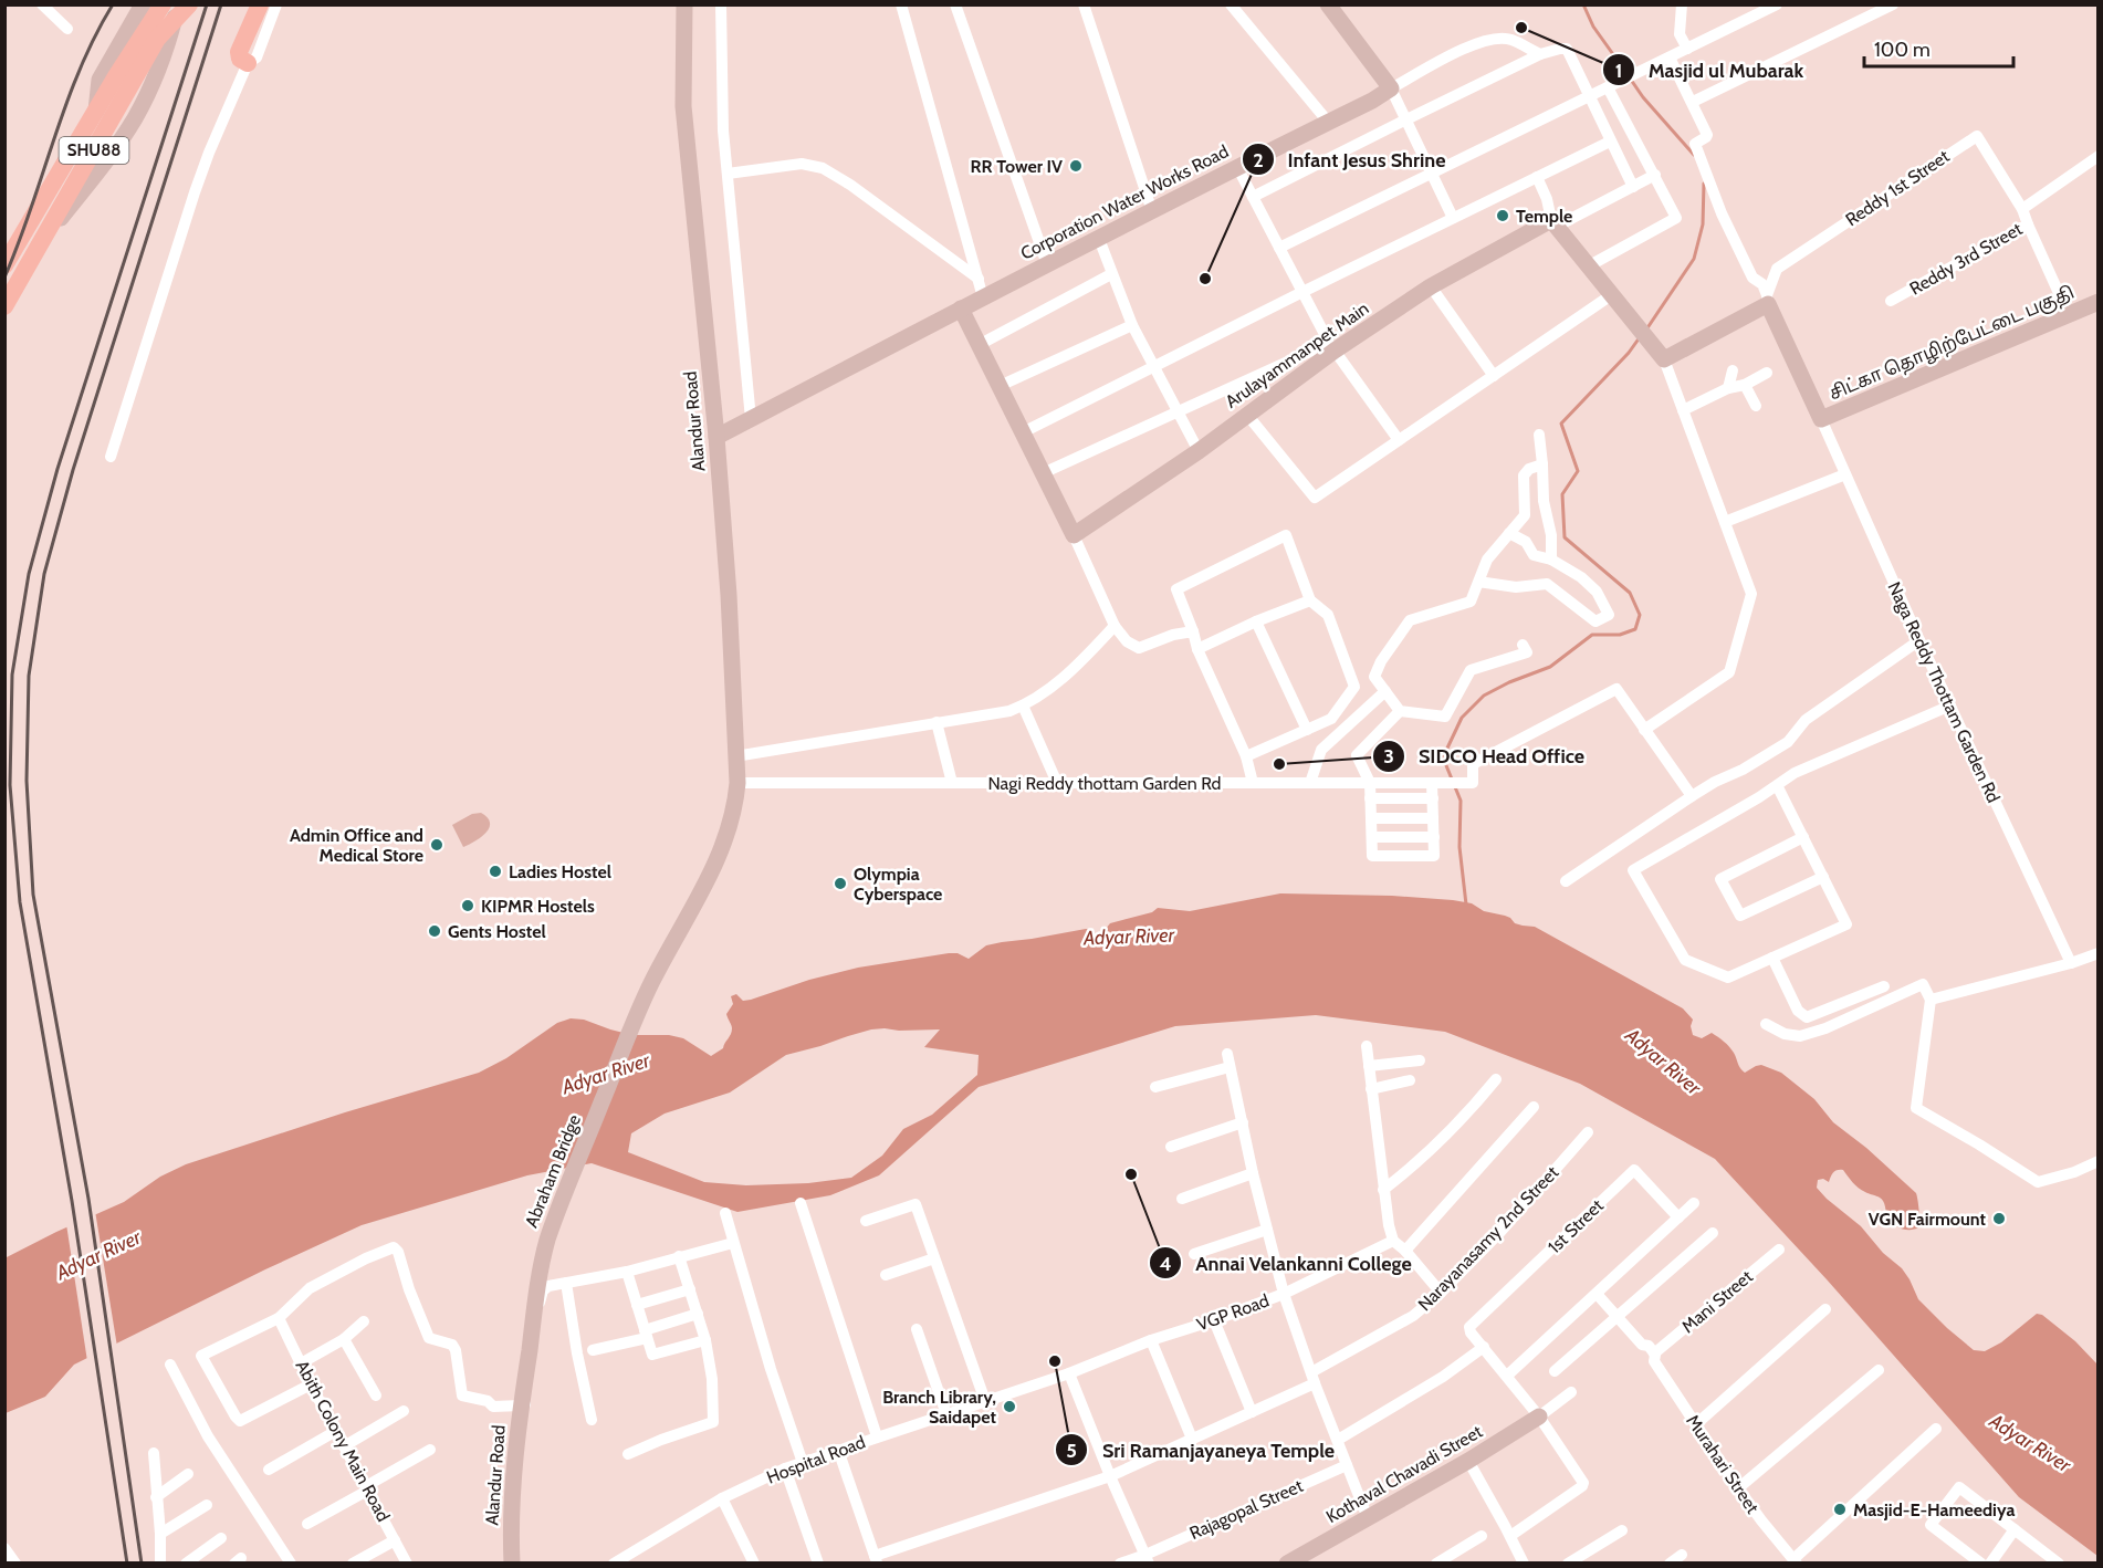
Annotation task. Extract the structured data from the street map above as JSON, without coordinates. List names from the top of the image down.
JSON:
{
  "streets": {
    "main road": ["SHU88"],
    "street": [
      "Reddy 1st Street",
      "Corporation Water Works Road",
      "Reddy 3rd Street",
      "சிட்கா தொழிற்பேட்டை பகுதி",
      "Arulayammanpet Main",
      "Alandur Road",
      "Naga Reddy Thottam Garden Rd",
      "Nagi Reddy thottam Garden Rd",
      "Abraham Bridge",
      "1st Street",
      "Narayanasamy 2nd Street",
      "Mani Street",
      "VGP Road",
      "Abith Colony Main Road",
      "Hospital Road",
      "Murahari Street",
      "Kothaval Chavadi Street",
      "Rajagopal Street"
    ]
  },
  "crossings": [
    ["Reddy 1st Street", "Reddy 3rd Street"],
    ["Corporation Water Works Road", "Alandur Road"],
    ["சிட்கா தொழிற்பேட்டை பகுதி", "Naga Reddy Thottam Garden Rd"],
    ["Alandur Road", "Nagi Reddy thottam Garden Rd"],
    ["Alandur Road", "Abraham Bridge"],
    ["Mani Street", "Murahari Street"],
    ["VGP Road", "Hospital Road"]
  ],
  "water": ["Adyar River"],
  "places": [
    "Masjid ul Mubarak",
    "RR Tower IV",
    "Temple",
    "Infant Jesus Shrine",
    "SIDCO Head Office",
    "Admin Office and Medical Store",
    "Ladies Hostel",
    "Olympia Cyberspace",
    "KIPMR Hostels",
    "Gents Hostel",
    "Annai Velankanni College",
    "VGN Fairmount",
    "Sri Ramanjayaneya Temple",
    "Branch Library, Saidapet",
    "Masjid-E-Hameediya"
  ],
  "scale_bar": "100 m"
}
